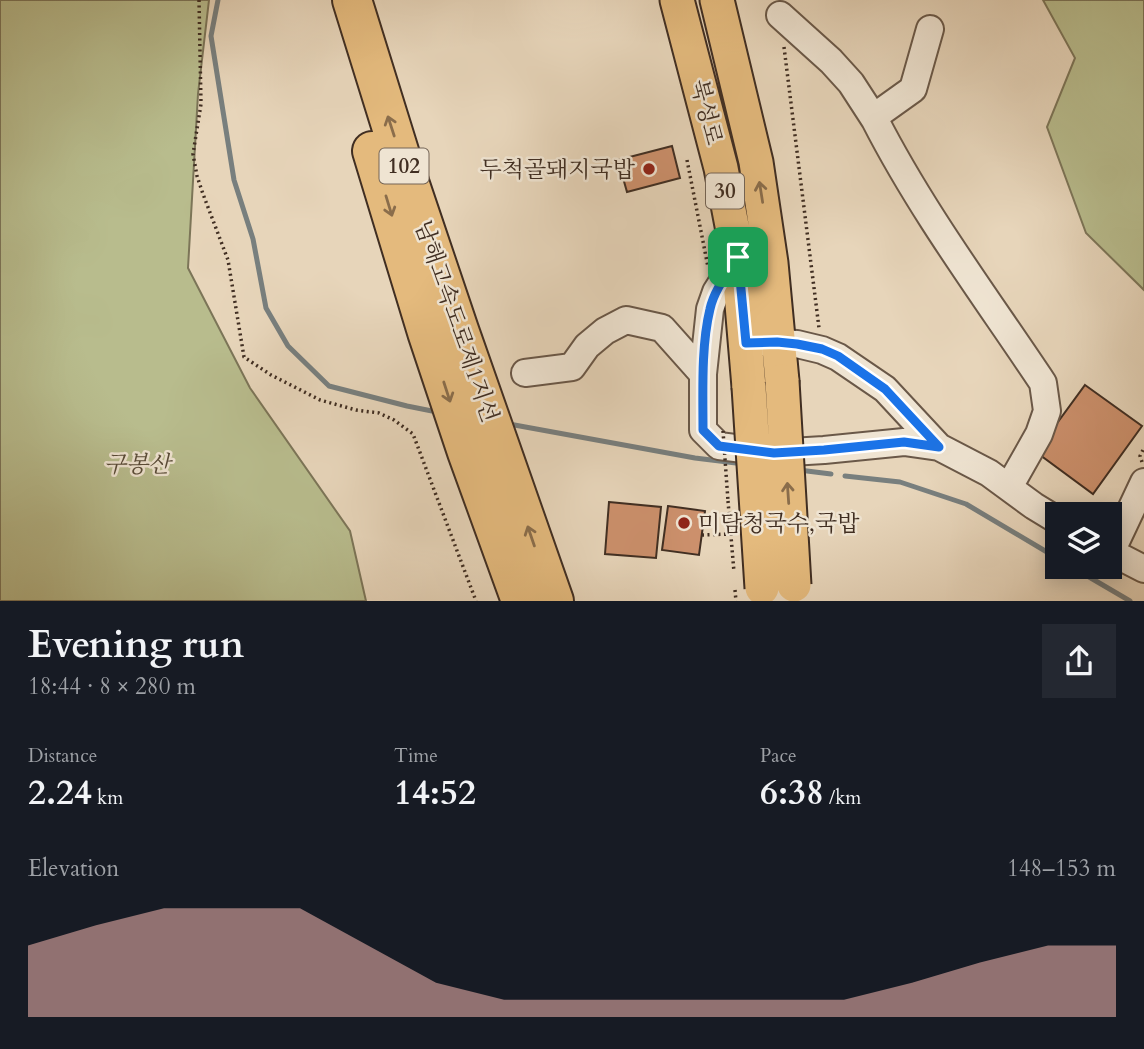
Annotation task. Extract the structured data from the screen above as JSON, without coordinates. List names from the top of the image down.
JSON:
{
  "streets": {
    "highway": ["102", "남해고속도로제1지선"],
    "main road": ["북성로", "30"]
  },
  "parks": ["구봉산"],
  "places": ["두척골돼지국밥", "미담청국수,국밥"],
  "page": {
    "heading": ["Evening run", "18:44 · 8 × 280 m"],
    "stats": [
      ["Distance", "2.24 km"],
      ["Time", "14:52"],
      ["Pace", "6:38 /km"]
    ],
    "chart": ["Elevation", "148–153 m"]
  }
}
